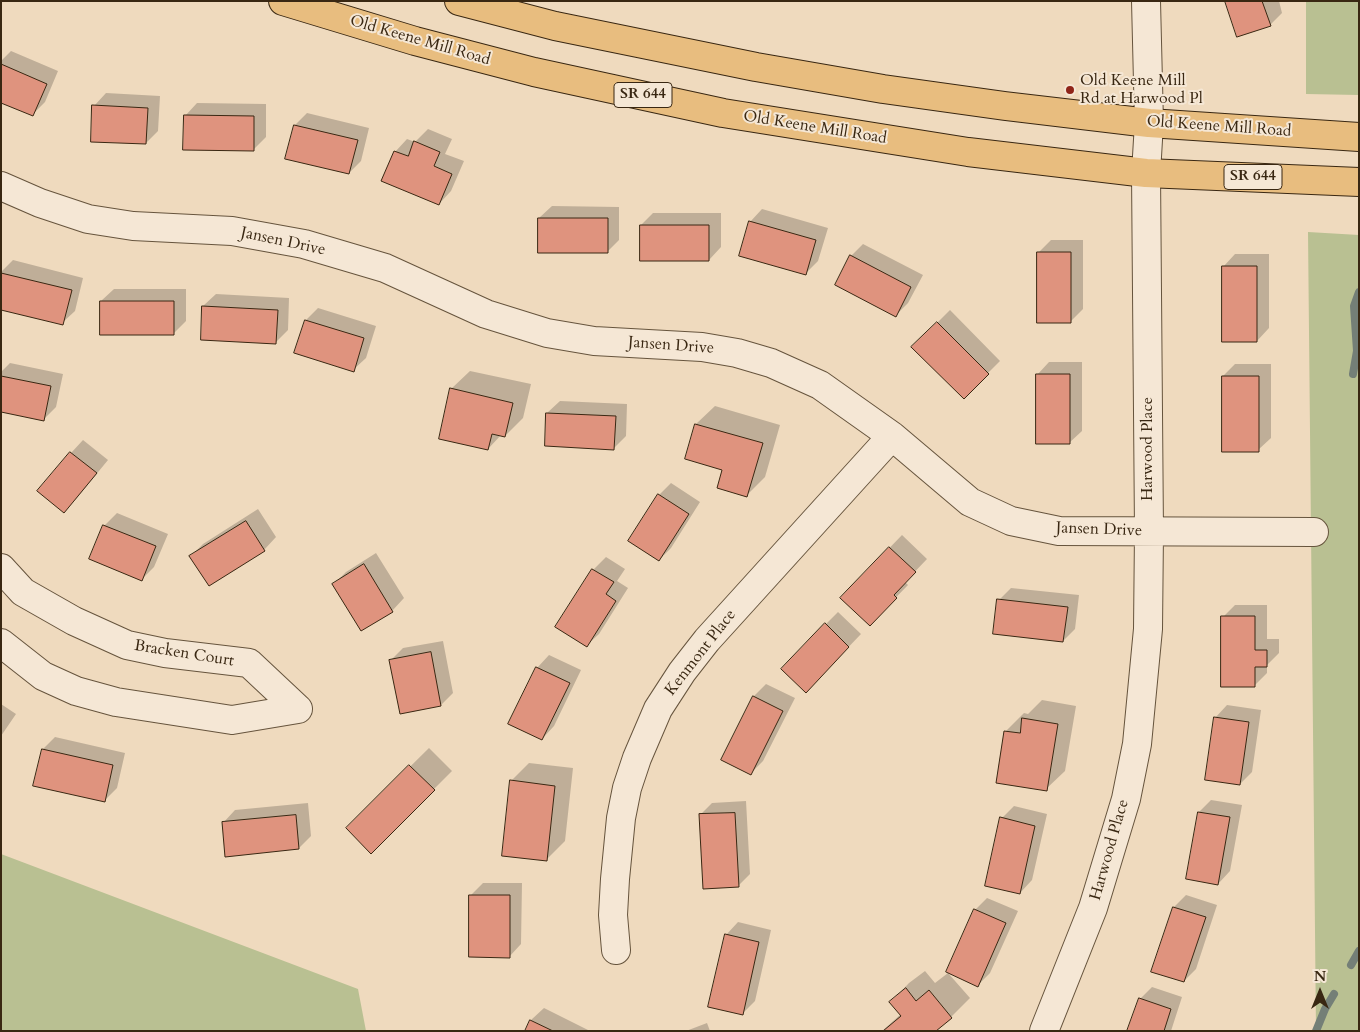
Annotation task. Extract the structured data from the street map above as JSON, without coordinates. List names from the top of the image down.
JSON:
{
  "streets": {
    "main road": ["Old Keene Mill Road", "SR 644"],
    "street": [
      "Jansen Drive",
      "Harwood Place",
      "Kenmont Place",
      "Bracken Court"
    ]
  },
  "crossings": [
    ["Old Keene Mill Road", "Harwood Place"],
    ["Jansen Drive", "Harwood Place"],
    ["Jansen Drive", "Kenmont Place"]
  ],
  "places": ["Old Keene Mill Rd at Harwood Pl"],
  "north": "top"
}
